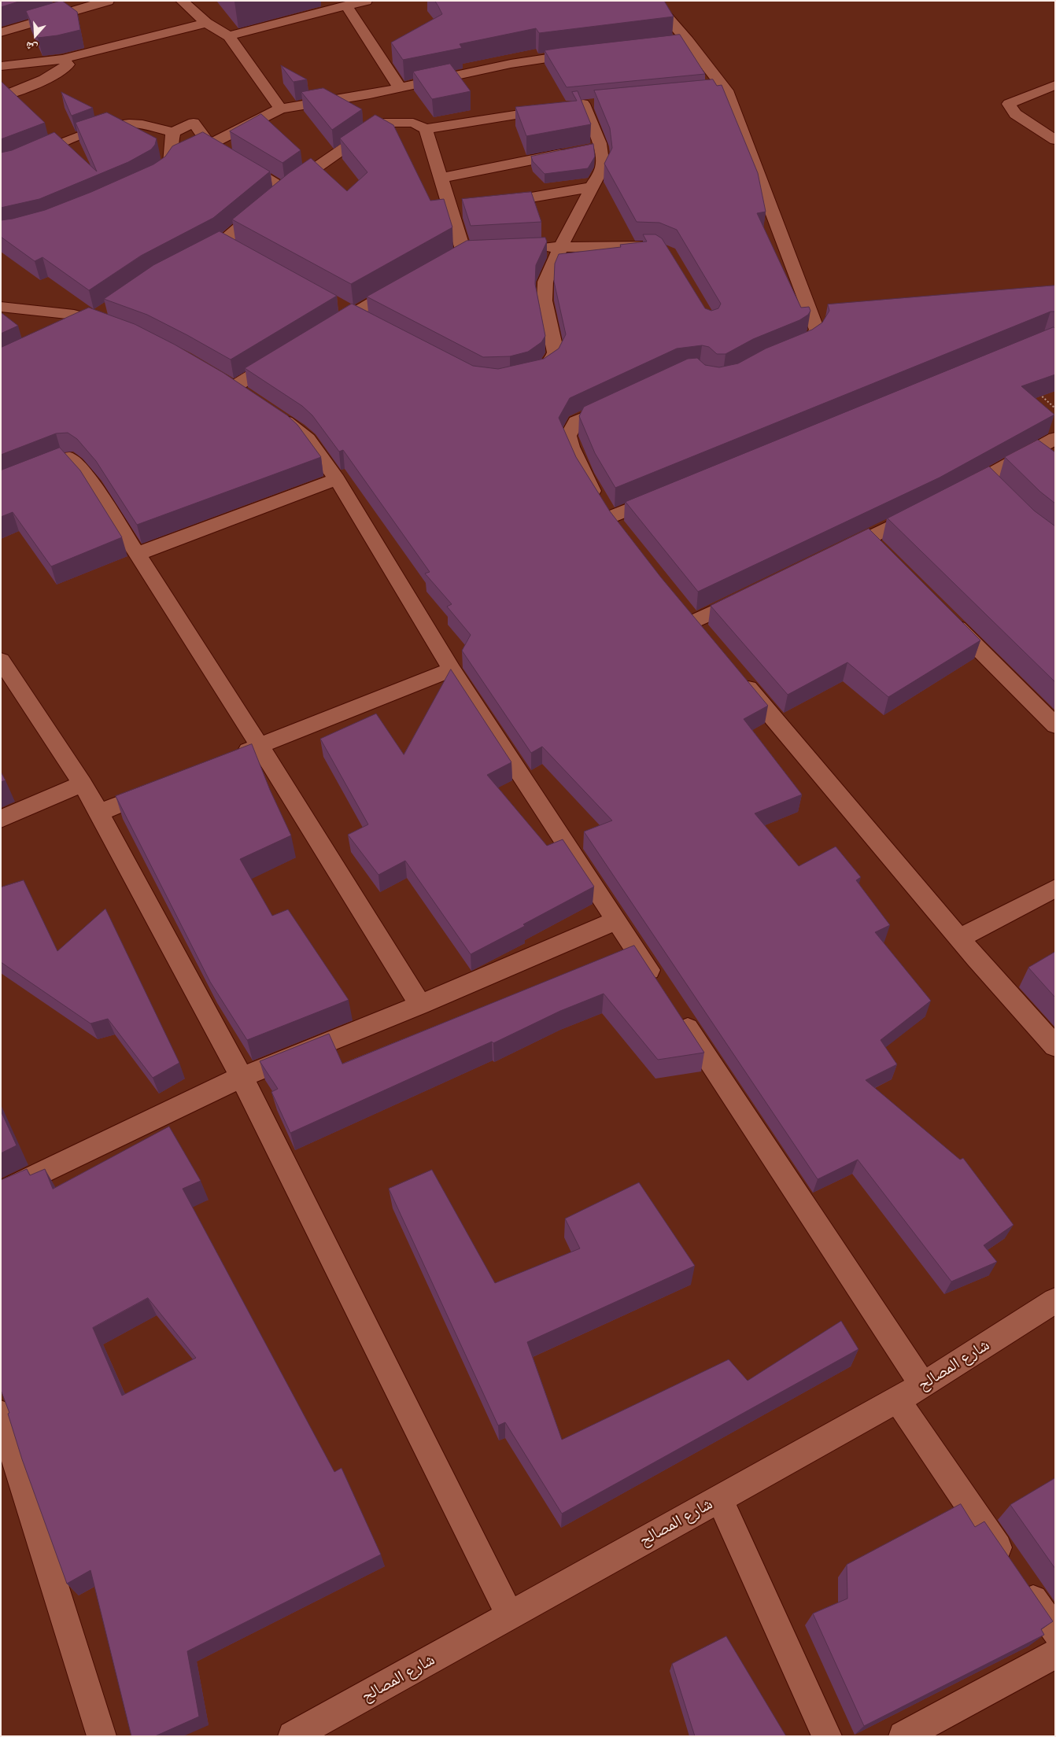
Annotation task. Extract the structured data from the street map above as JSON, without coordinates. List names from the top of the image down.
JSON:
{
  "streets": {
    "street": ["شارع المصالح"]
  },
  "north": "bottom"
}
